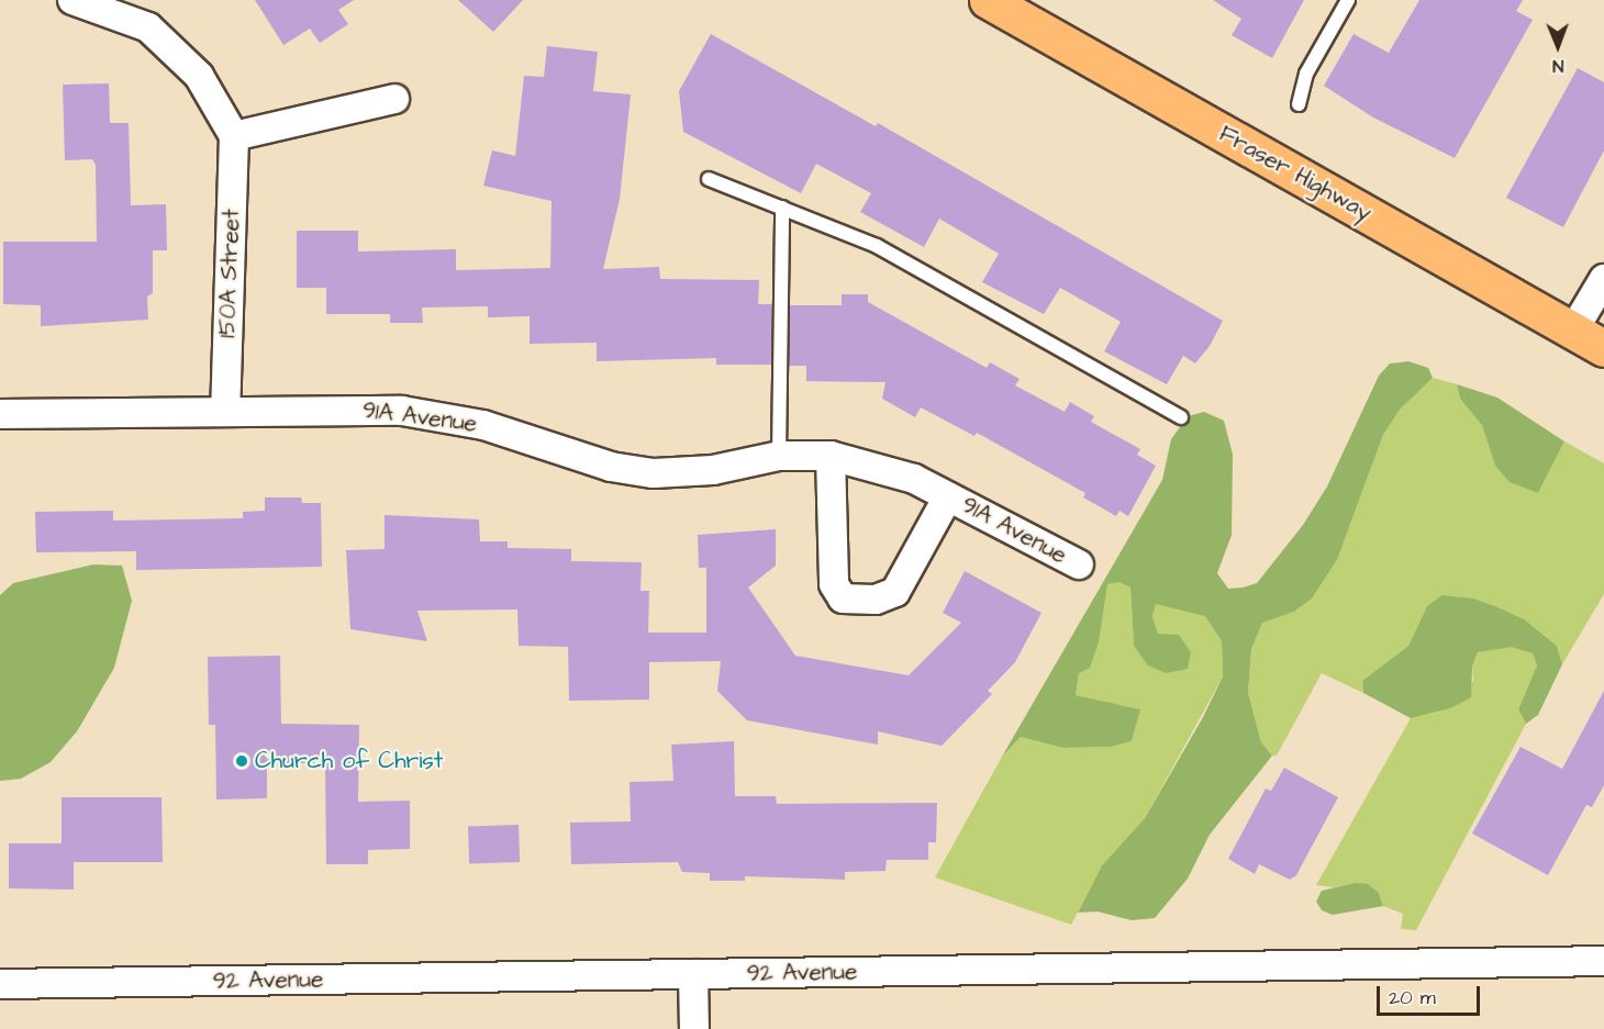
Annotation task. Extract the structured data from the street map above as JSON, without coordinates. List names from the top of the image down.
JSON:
{
  "streets": {
    "main road": ["Fraser Highway"],
    "street": ["150A Street", "91A Avenue", "92 Avenue"]
  },
  "crossings": [
    ["150A Street", "91A Avenue"]
  ],
  "places": ["Church of Christ"],
  "scale_bar": "20 m",
  "north": "bottom"
}
